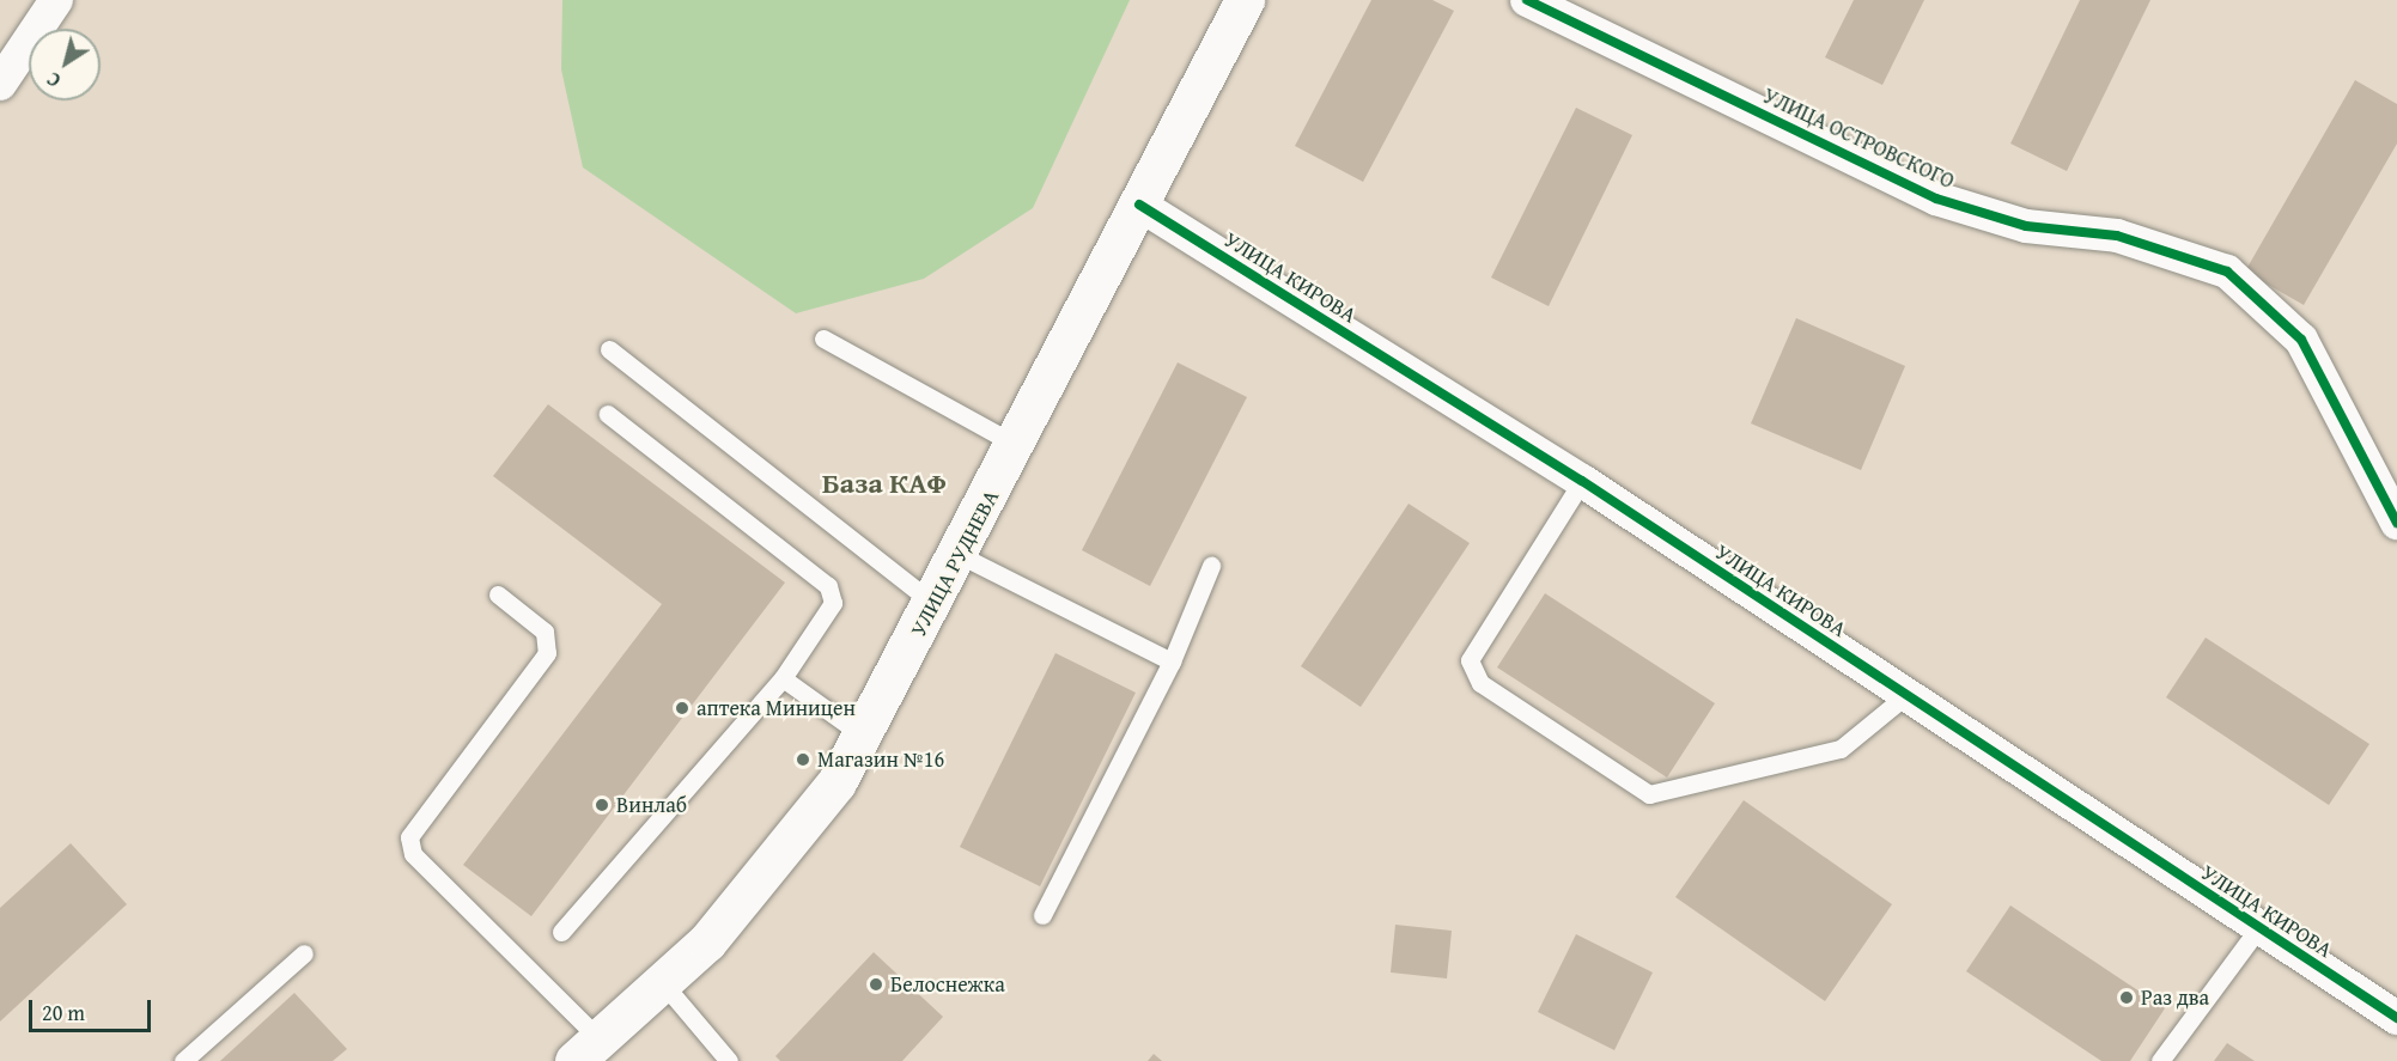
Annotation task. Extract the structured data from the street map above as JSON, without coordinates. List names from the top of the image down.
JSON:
{
  "streets": {
    "main road": ["УЛИЦА РУДНЕВА"],
    "street": ["УЛИЦА ОСТРОВСКОГО", "УЛИЦА КИРОВА"]
  },
  "crossings": [
    ["УЛИЦА КИРОВА", "УЛИЦА РУДНЕВА"]
  ],
  "districts": ["База КАФ"],
  "places": [
    "аптека Миницен",
    "Магазин №16",
    "Винлаб",
    "Белоснежка",
    "Раз два"
  ],
  "scale_bar": "20 m",
  "north": "bottom left"
}
